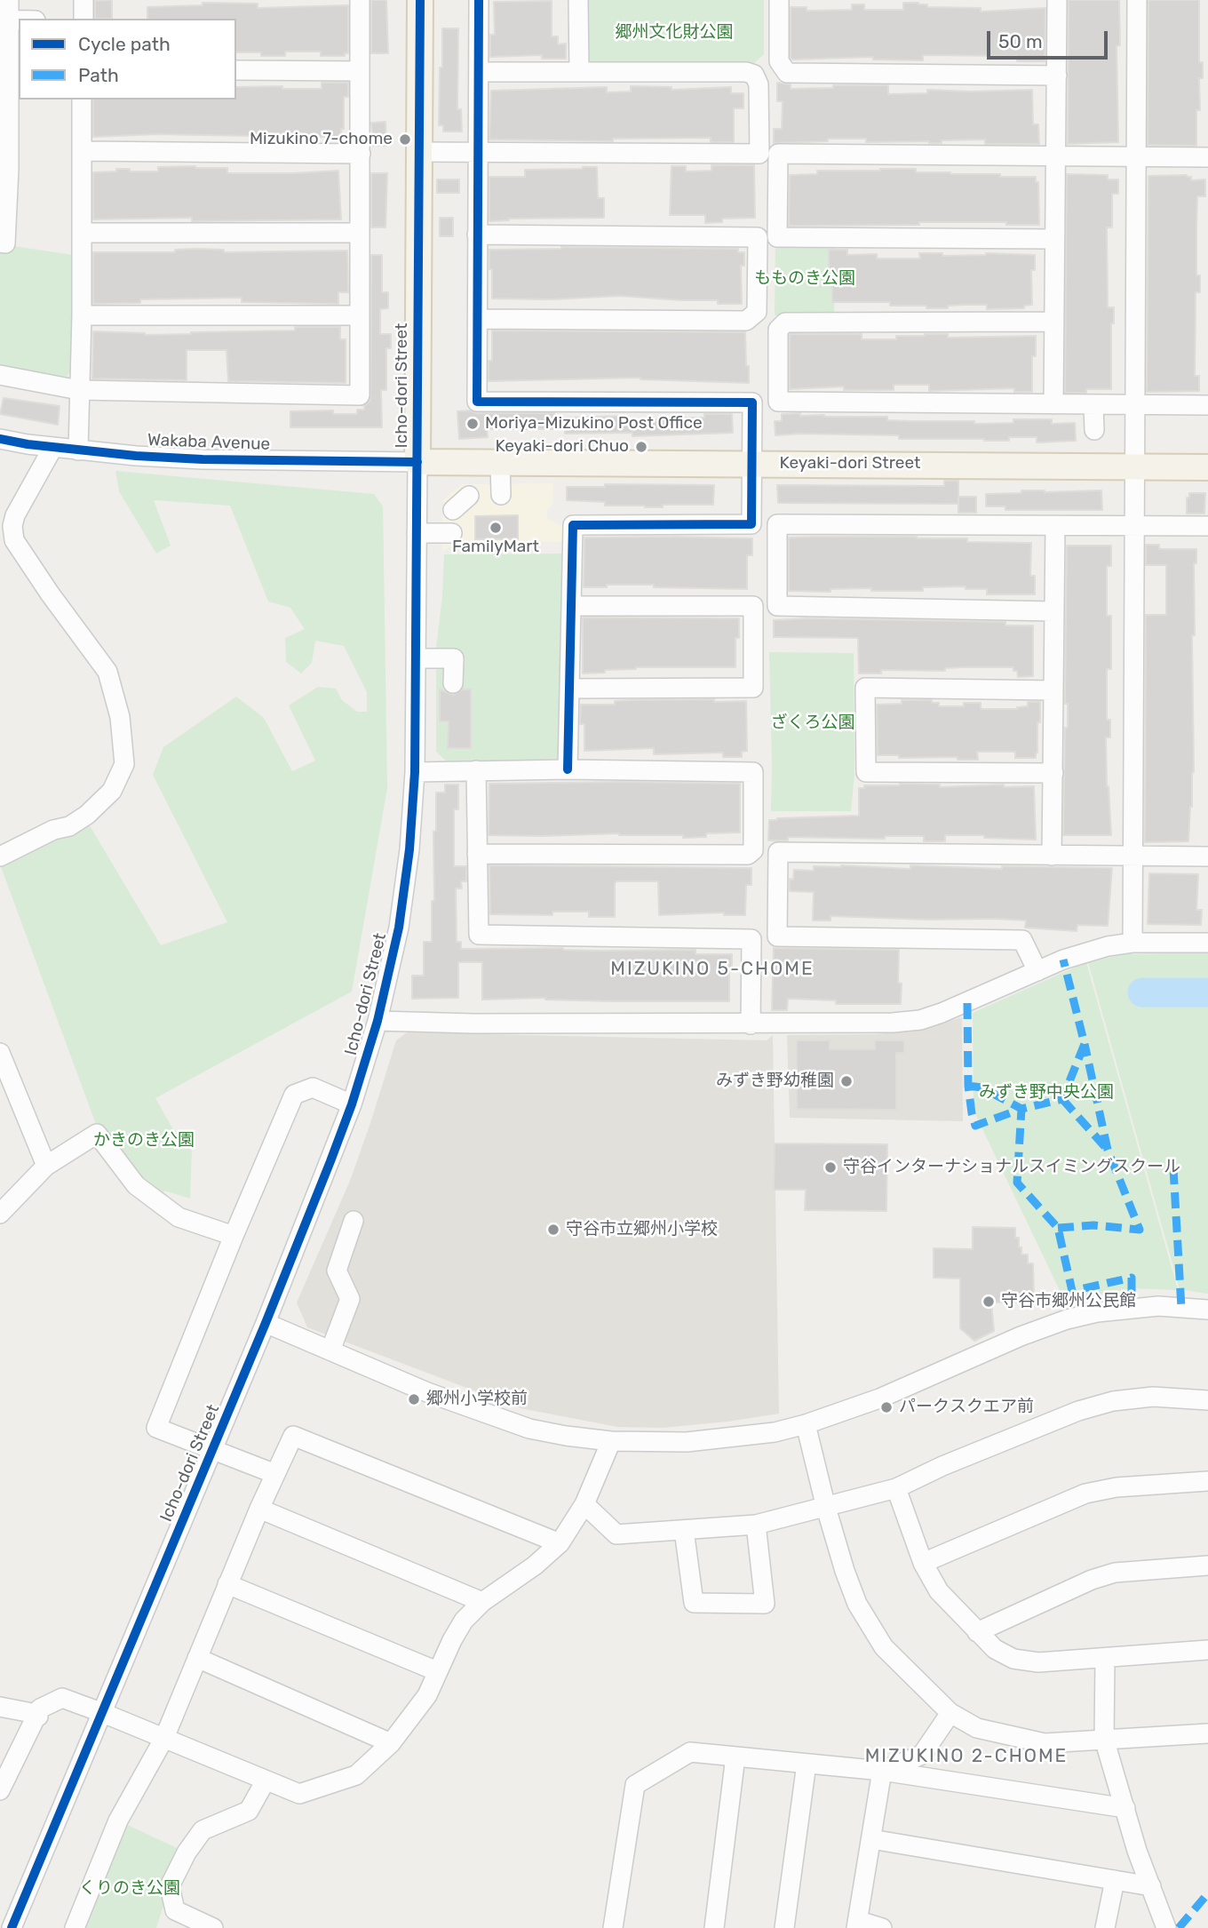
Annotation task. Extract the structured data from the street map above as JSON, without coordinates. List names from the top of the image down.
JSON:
{
  "streets": {
    "main road": ["Icho-dori Street", "Keyaki-dori Street"],
    "street": ["Wakaba Avenue"]
  },
  "crossings": [
    ["Icho-dori Street", "Wakaba Avenue"],
    ["Icho-dori Street", "Keyaki-dori Street"],
    ["Wakaba Avenue", "Keyaki-dori Street"]
  ],
  "districts": ["MIZUKINO 5-CHOME", "MIZUKINO 2-CHOME"],
  "parks": [
    "郷州文化財公園",
    "もものき公園",
    "ざくろ公園",
    "みずき野中央公園",
    "かきのき公園",
    "くりのき公園"
  ],
  "places": [
    "Mizukino 7-chome",
    "Moriya-Mizukino Post Office",
    "Keyaki-dori Chuo",
    "FamilyMart",
    "みずき野幼稚園",
    "守谷インターナショナルスイミングスクール",
    "守谷市立郷州小学校",
    "守谷市郷州公民館",
    "郷州小学校前",
    "パークスクエア前"
  ],
  "legend": ["Cycle path", "Path"],
  "scale_bar": "50 m"
}
